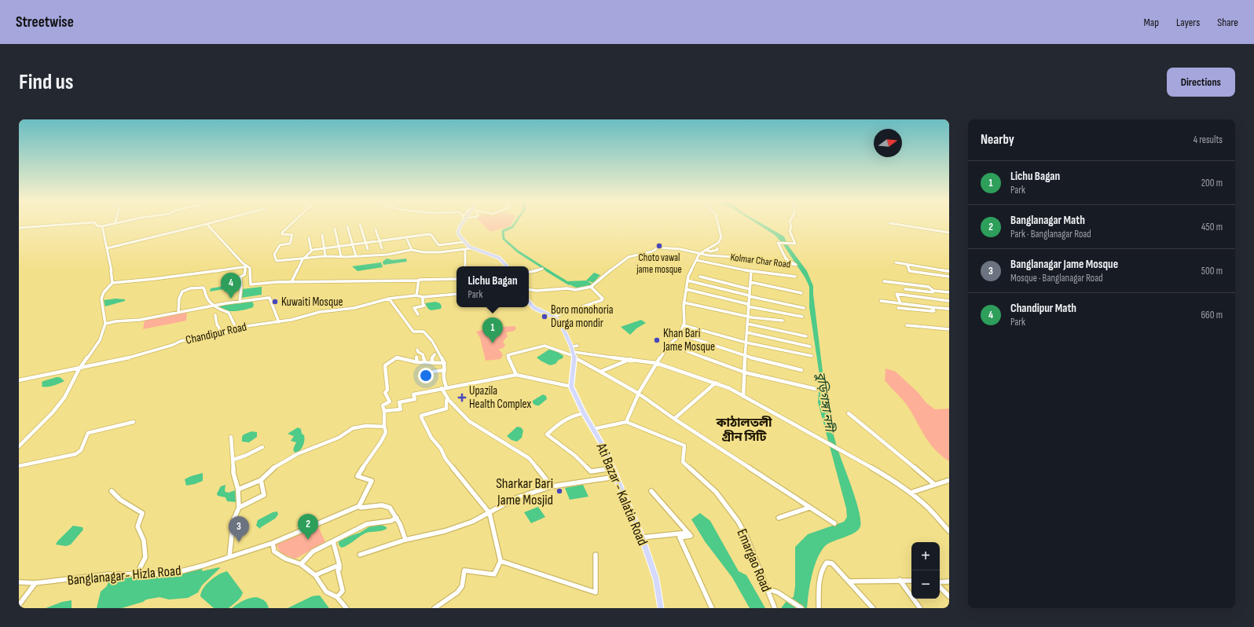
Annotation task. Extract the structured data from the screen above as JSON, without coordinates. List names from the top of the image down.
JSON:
{
  "streets": {
    "main road": ["Ati Bazar - Kalatia Road"],
    "street": [
      "Kolmar Char Road",
      "Chandipur Road",
      "Emargao Road",
      "Banglanagar- Hizla Road"
    ]
  },
  "districts": ["কাঠালতলী গ্রীন সিটি"],
  "water": ["বুড়িগঙ্গা নদী"],
  "places": {
    "other": [
      "Choto vawal jame mosque",
      "Kuwaiti Mosque",
      "Boro monohoria Durga mondir",
      "Khan Bari Jame Mosque",
      "Sharkar Bari Jame Mosjid"
    ],
    "health": ["Upazila Health Complex"]
  },
  "north": "right",
  "page": {
    "header": "Streetwise",
    "nav": ["Map", "Layers", "Share"],
    "buttons": "Directions",
    "title": "Find us",
    "heading": ["Nearby", "4 results"],
    "list": [
      {
        "mark": "1",
        "name": "Lichu Bagan",
        "note": "Park",
        "value": "200 m"
      },
      {
        "mark": "2",
        "name": "Banglanagar Math",
        "note": "Park · Banglanagar Road",
        "value": "450 m"
      },
      {
        "mark": "3",
        "name": "Banglanagar Jame Mosque",
        "note": "Mosque · Banglanagar Road",
        "value": "500 m"
      },
      {
        "mark": "4",
        "name": "Chandipur Math",
        "note": "Park",
        "value": "660 m"
      }
    ],
    "popup": ["Lichu Bagan", "Park"],
    "pins": [
      "4",
      "1",
      "2",
      "3"
    ],
    "map_buttons": ["+", "−"]
  }
}
